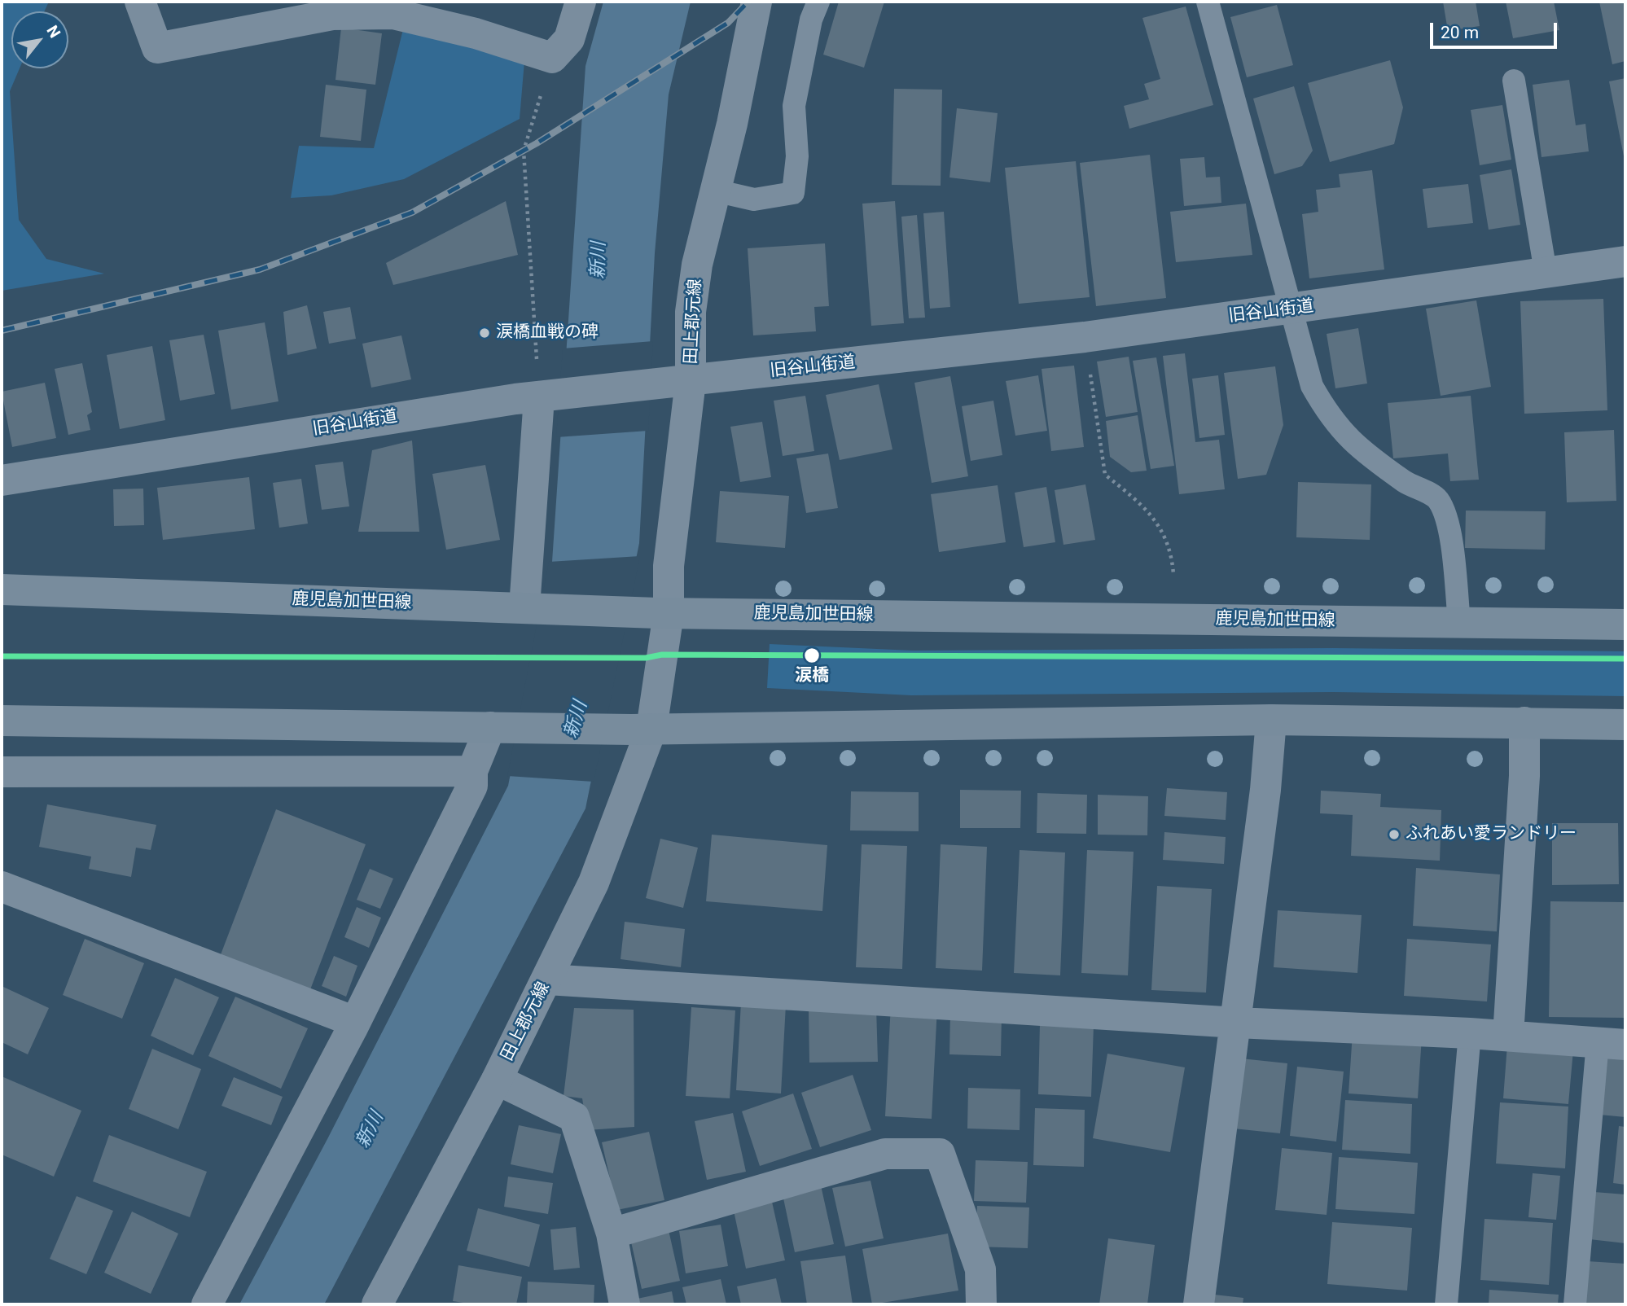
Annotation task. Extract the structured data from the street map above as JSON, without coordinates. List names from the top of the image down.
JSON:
{
  "streets": {
    "main road": ["鹿児島加世田線"],
    "street": ["旧谷山街道", "田上郡元線"]
  },
  "crossings": [
    ["旧谷山街道", "田上郡元線"],
    ["田上郡元線", "鹿児島加世田線"]
  ],
  "water": ["新川"],
  "places": ["涙橋血戦の碑", "涙橋", "ふれあい愛ランドリー"],
  "scale_bar": "20 m",
  "north": "top right"
}
